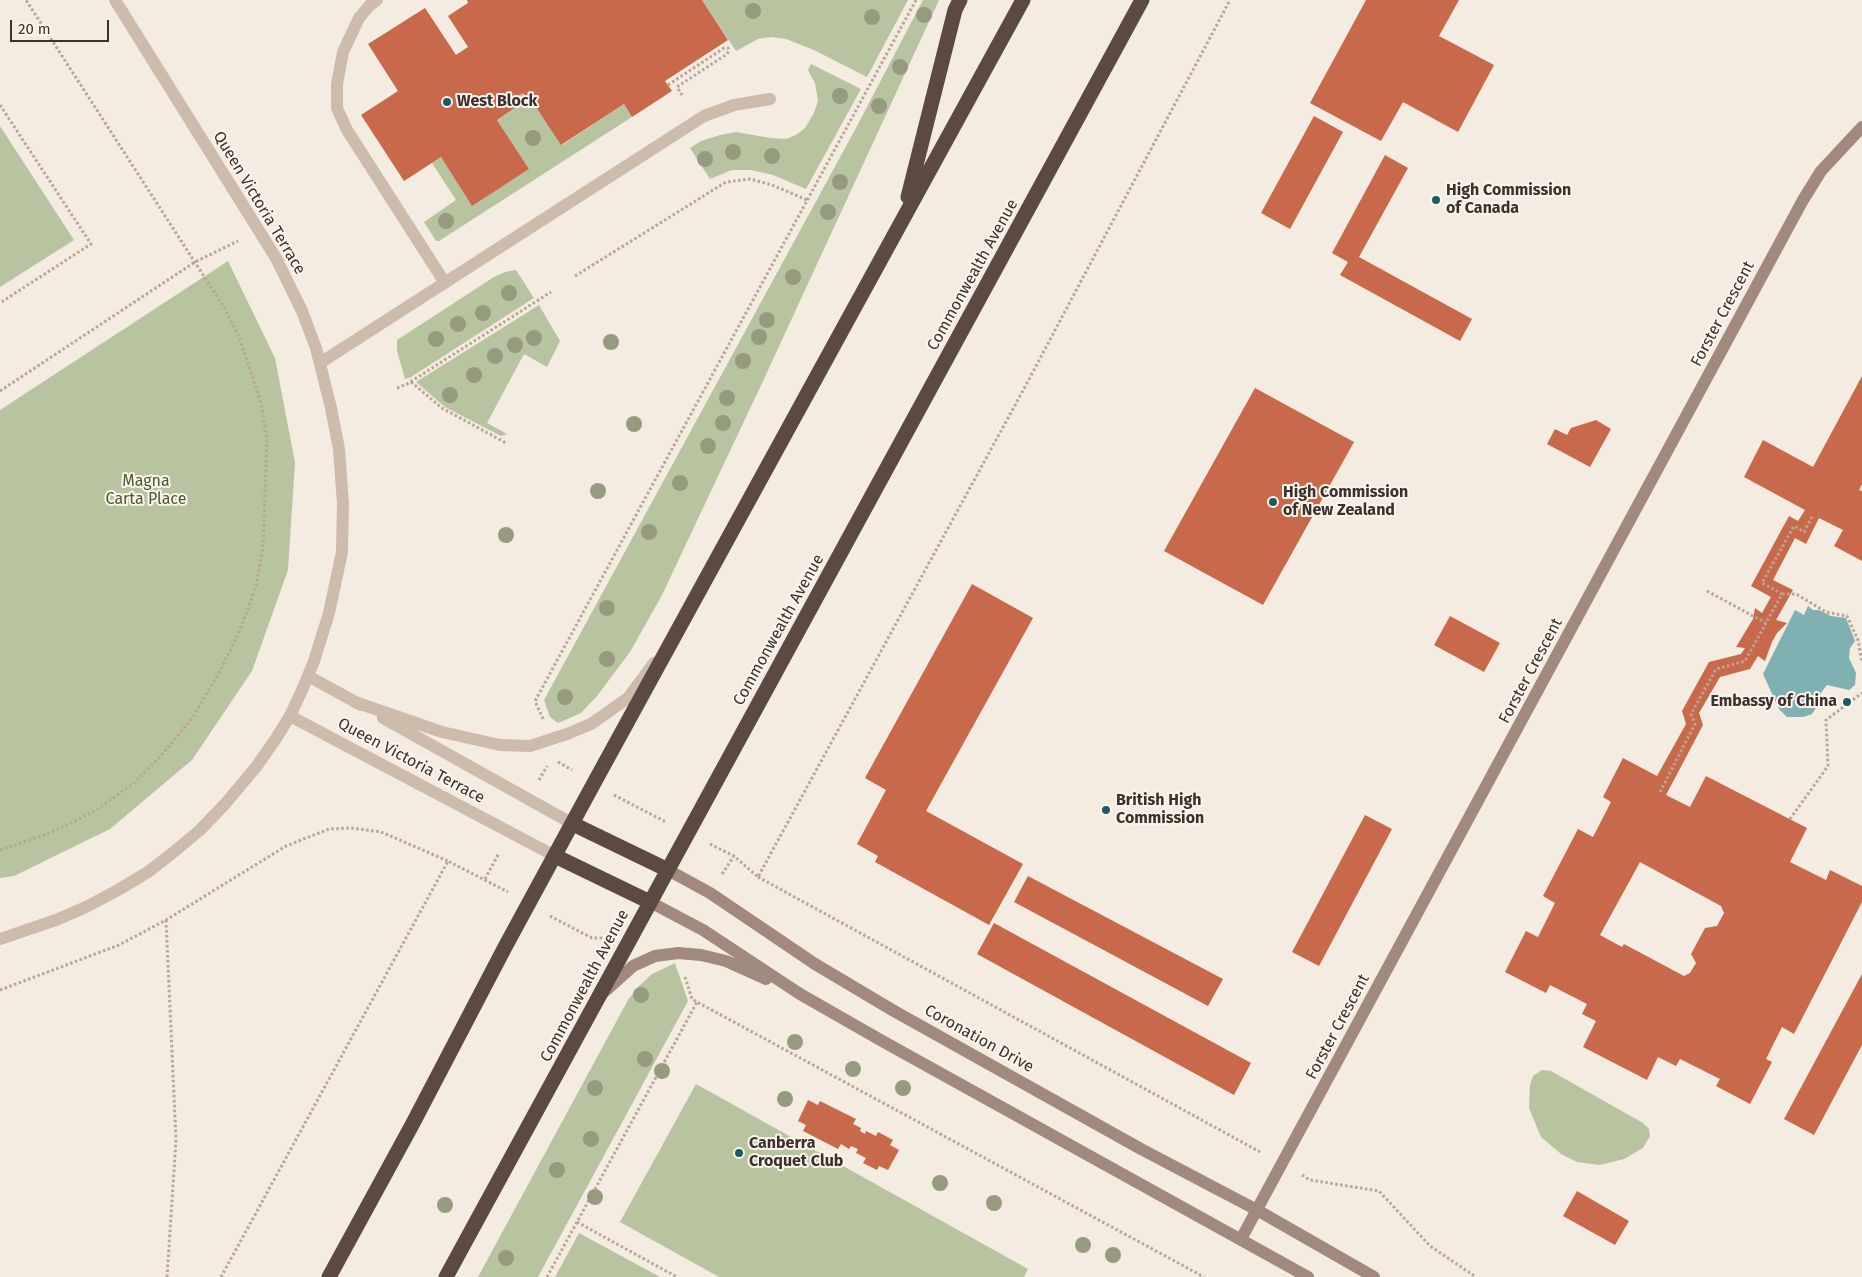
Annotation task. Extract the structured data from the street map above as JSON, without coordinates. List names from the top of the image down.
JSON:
{
  "streets": {
    "highway": ["Commonwealth Avenue", "Coronation Drive"],
    "street": ["Queen Victoria Terrace", "Forster Crescent"]
  },
  "crossings": [
    ["Queen Victoria Terrace", "Coronation Drive"],
    ["Commonwealth Avenue", "Coronation Drive"],
    ["Forster Crescent", "Coronation Drive"]
  ],
  "parks": ["Magna Carta Place"],
  "places": [
    "West Block",
    "High Commission of Canada",
    "High Commission of New Zealand",
    "Embassy of China",
    "British High Commission",
    "Canberra Croquet Club"
  ],
  "scale_bar": "20 m"
}
